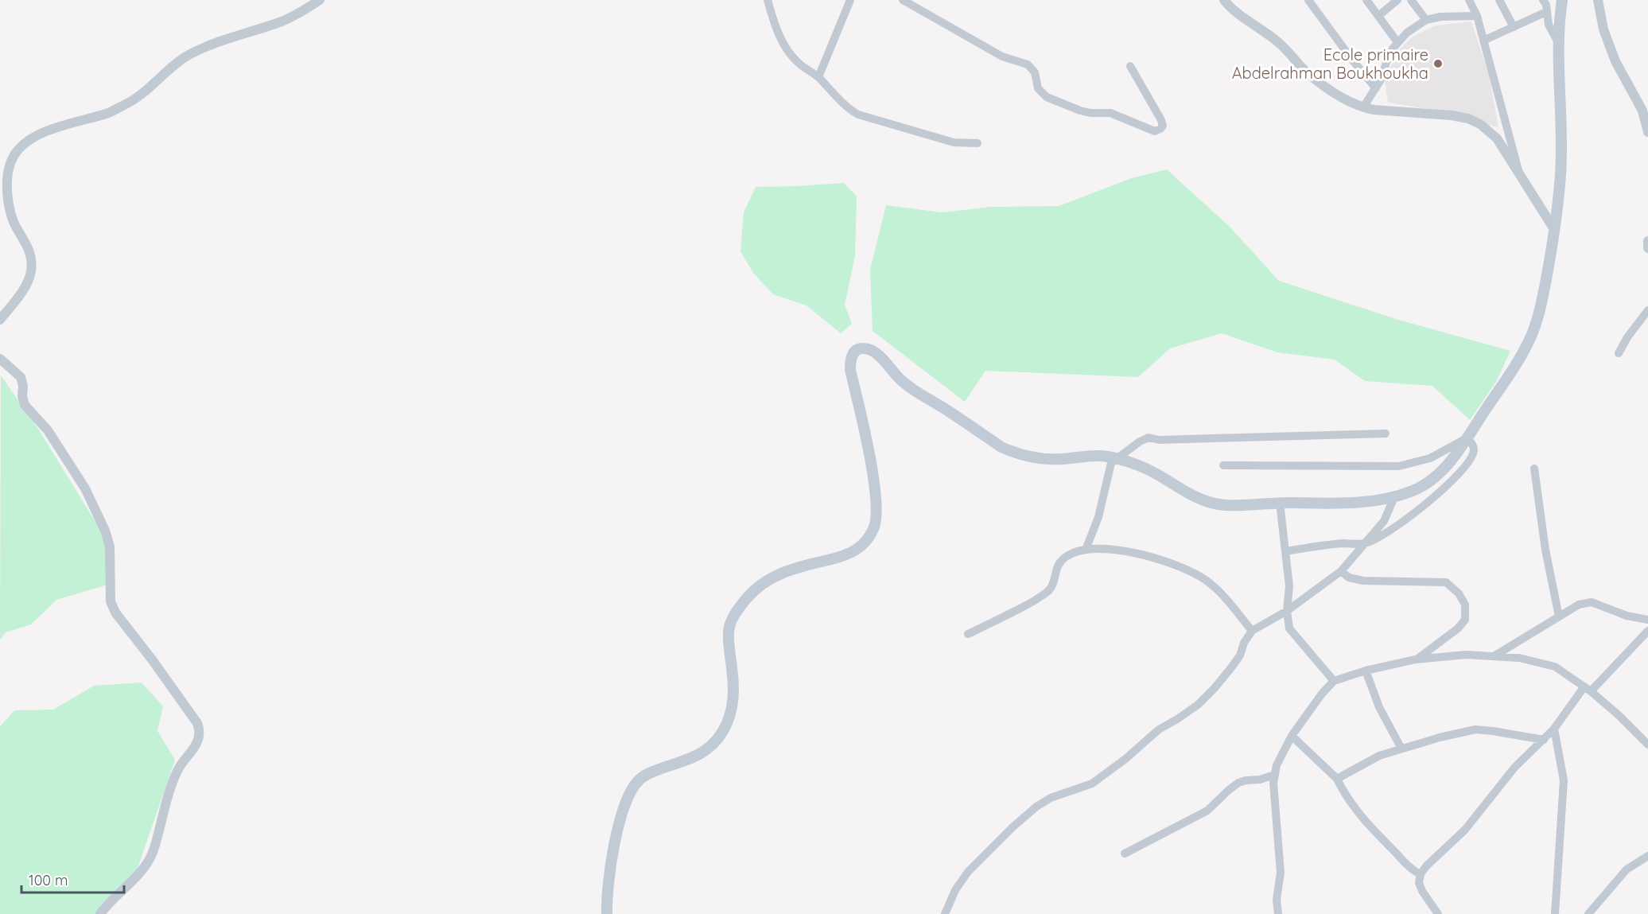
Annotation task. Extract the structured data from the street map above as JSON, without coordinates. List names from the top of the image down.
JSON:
{
  "places": ["Ecole primaire Abdelrahman Boukhoukha"],
  "scale_bar": "100 m"
}
